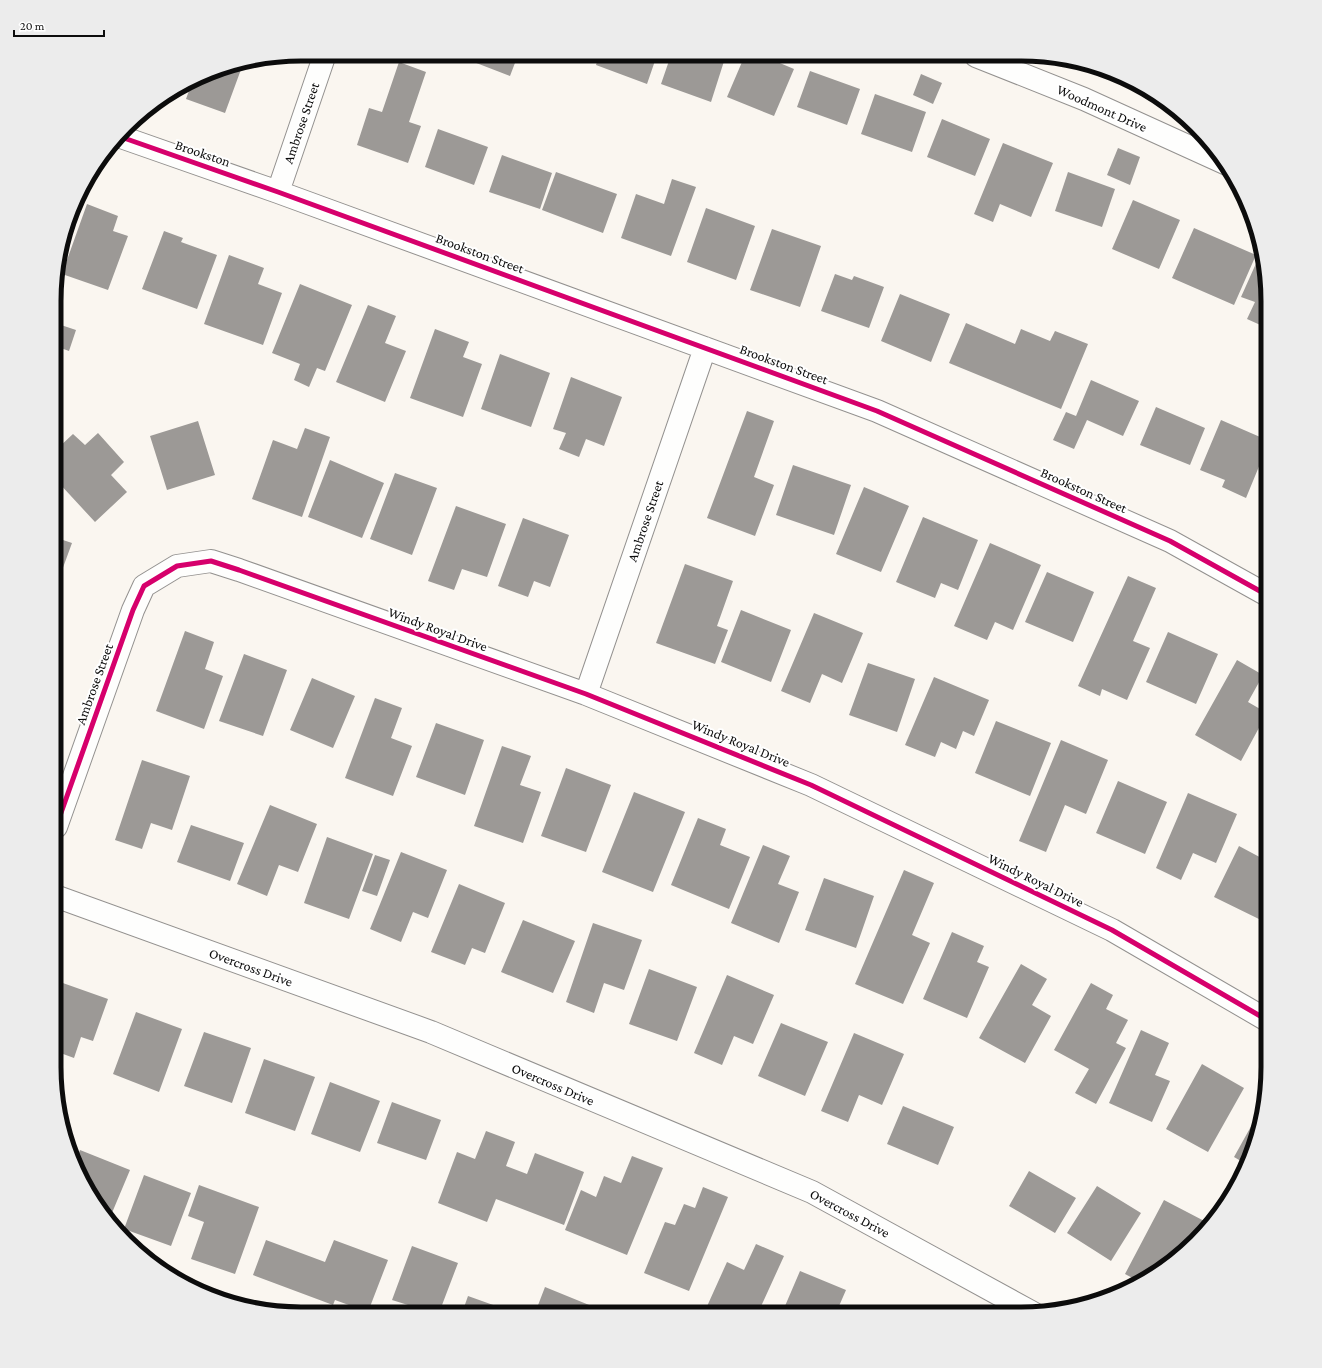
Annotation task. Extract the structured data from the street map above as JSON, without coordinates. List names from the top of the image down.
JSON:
{
  "streets": {
    "street": [
      "Woodmont Drive",
      "Ambrose Street",
      "Brookston",
      "Brookston Street",
      "Windy Royal Drive",
      "Overcross Drive"
    ]
  },
  "crossings": [
    ["Ambrose Street", "Brookston"],
    ["Ambrose Street", "Brookston Street"],
    ["Ambrose Street", "Windy Royal Drive"],
    ["Brookston", "Brookston Street"]
  ],
  "scale_bar": "20 m"
}
